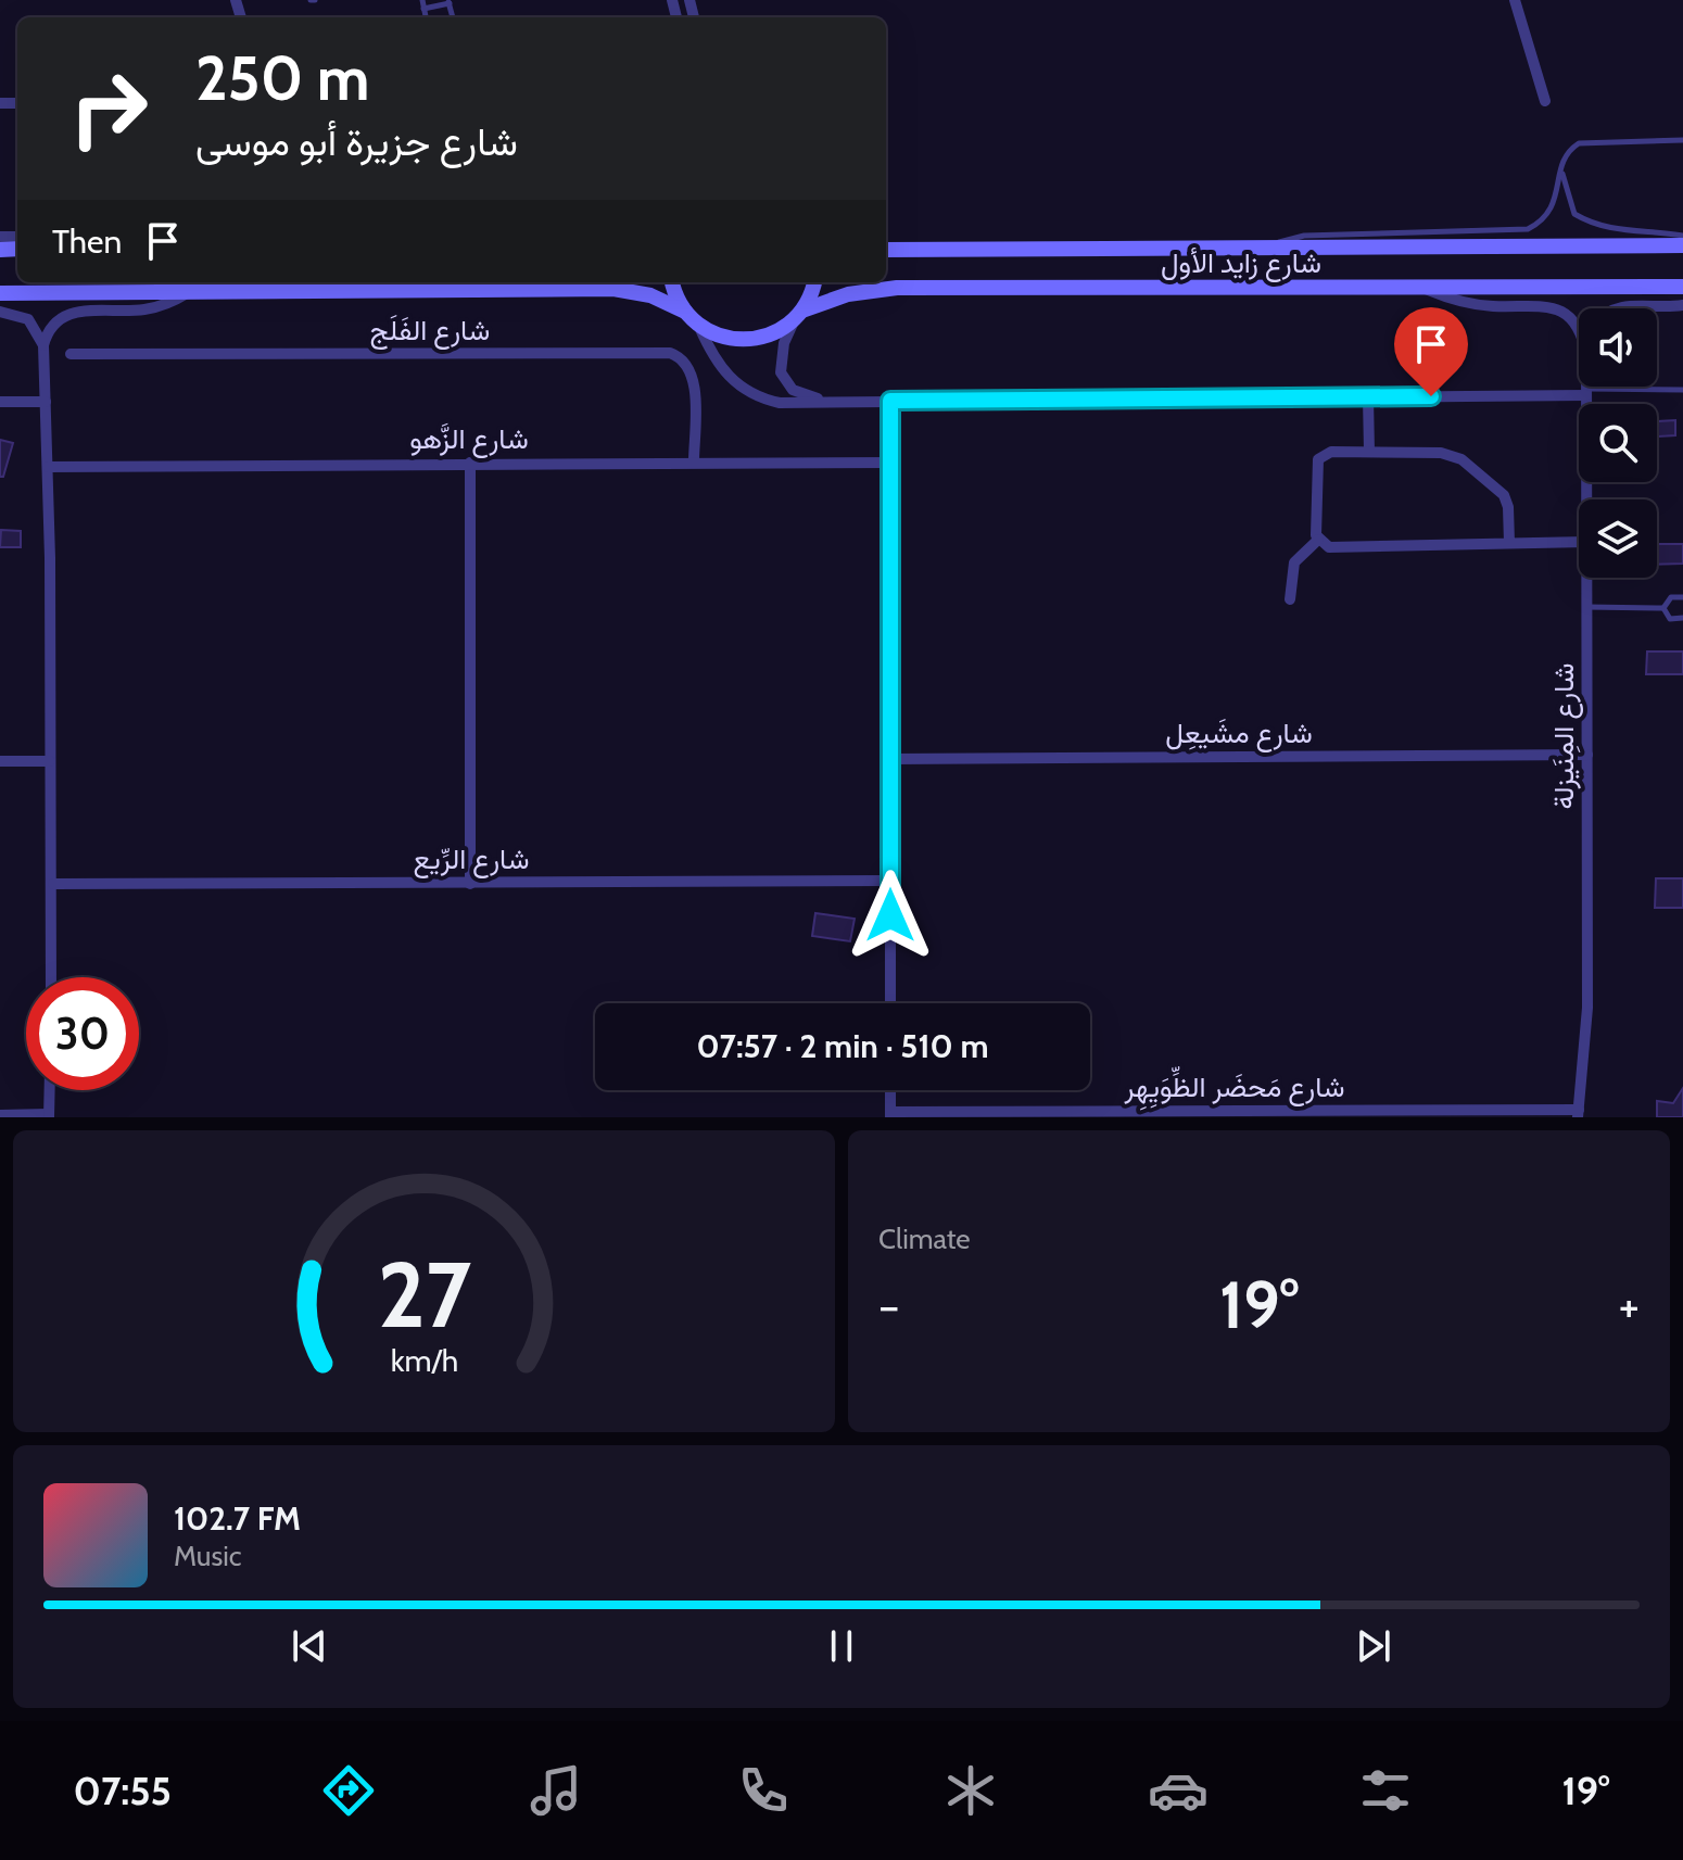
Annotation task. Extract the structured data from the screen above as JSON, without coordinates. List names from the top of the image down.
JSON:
{
  "streets": {
    "main road": ["شارع زايد الأول"],
    "street": [
      "شارع الفَلَج",
      "شارع الزَّهو",
      "شارع مشَيعِل",
      "شارع المِنَيزلة",
      "شارع الرِّيع",
      "شارع مَحضَر الظِّوَيِهِر"
    ]
  },
  "crossings": [
    ["شارع زايد الأول", "شارع المِنَيزلة"],
    ["شارع الفَلَج", "شارع الزَّهو"],
    ["شارع مشَيعِل", "شارع المِنَيزلة"],
    ["شارع المِنَيزلة", "شارع مَحضَر الظِّوَيِهِر"]
  ],
  "page": {
    "turn": ["250 m", "شارع جزيرة أبو موسى"],
    "then": "Then",
    "limit": "30",
    "trip": "07:57 · 2 min · 510 m",
    "tile": "Climate",
    "heat": ["−", "19°", "+"],
    "song": ["102.7 FM", "Music"],
    "tabs": ["07:55", "19°"],
    "gauge": ["27", "km/h"]
  }
}
